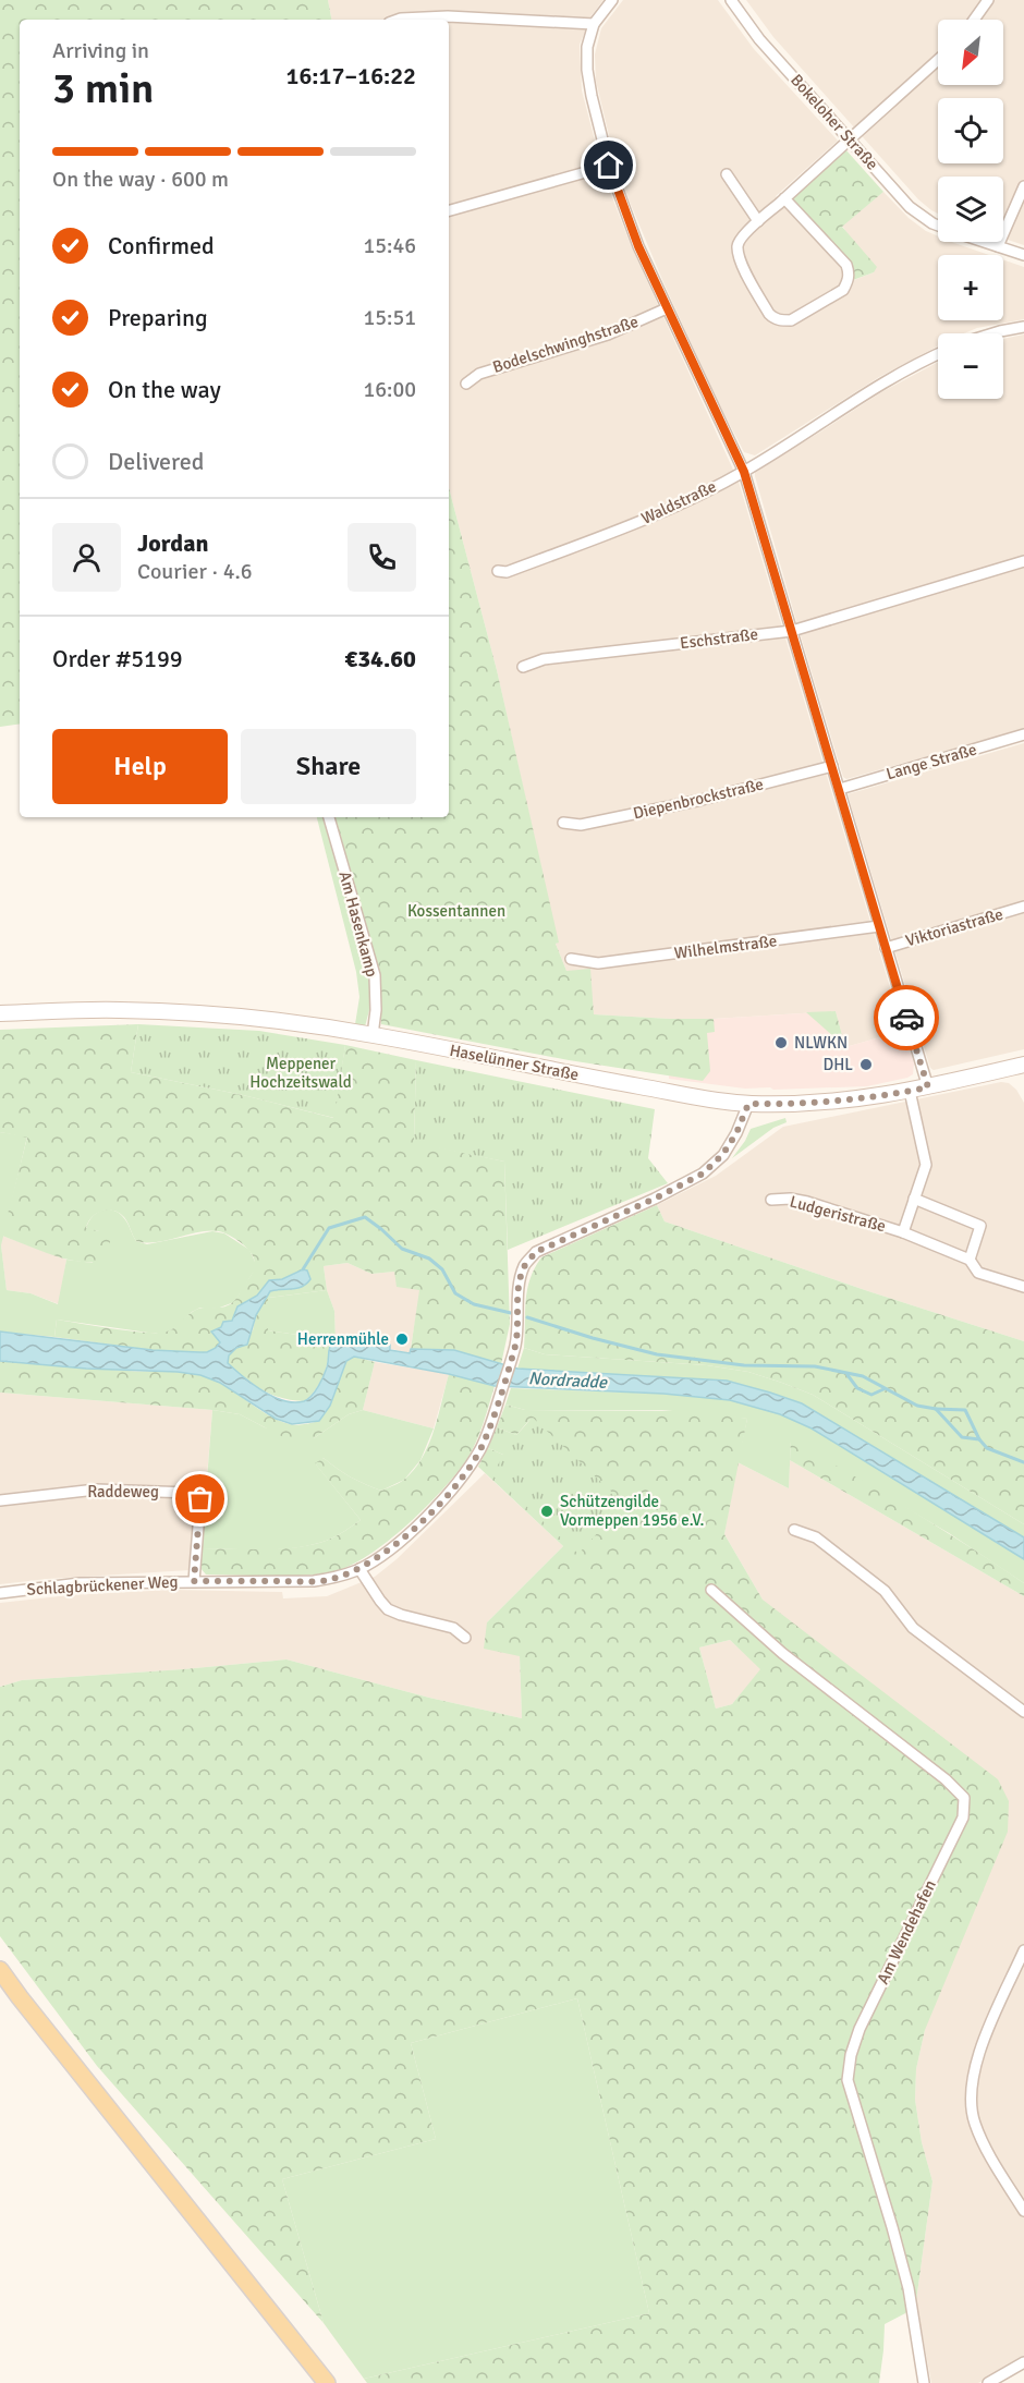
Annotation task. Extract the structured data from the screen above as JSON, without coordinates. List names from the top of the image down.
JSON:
{
  "streets": {
    "street": [
      "Bokeloher Straße",
      "Bodelschwinghstraße",
      "Waldstraße",
      "Eschstraße",
      "Lange Straße",
      "Diepenbrockstraße",
      "Am Hasenkamp",
      "Viktoriastraße",
      "Wilhelmstraße",
      "Haselünner Straße",
      "Ludgeristraße",
      "Raddeweg",
      "Schlagbrückener Weg",
      "Am Wendehafen"
    ]
  },
  "crossings": [
    ["Am Hasenkamp", "Haselünner Straße"],
    ["Haselünner Straße", "Ludgeristraße"],
    ["Haselünner Straße", "Schlagbrückener Weg"],
    ["Raddeweg", "Schlagbrückener Weg"]
  ],
  "water": ["Nordradde"],
  "parks": ["Kossentannen", "Meppener Hochzeitswald"],
  "places": [
    "NLWKN",
    "DHL",
    "Herrenmühle",
    "Schützengilde Vormeppen 1956 e.V."
  ],
  "north": "bottom left",
  "page": {
    "map_buttons": ["+", "−"],
    "heading": ["3 min", "Arriving in", "16:17–16:22"],
    "panel": [
      "Jordan",
      "Courier · 4.6",
      "Order #5199",
      "€34.60"
    ],
    "bar": "On the way · 600 m",
    "list": [
      ["Confirmed", "15:46"],
      ["Preparing", "15:51"],
      ["On the way", "16:00"],
      "Delivered"
    ],
    "buttons": ["Help", "Share"]
  }
}
